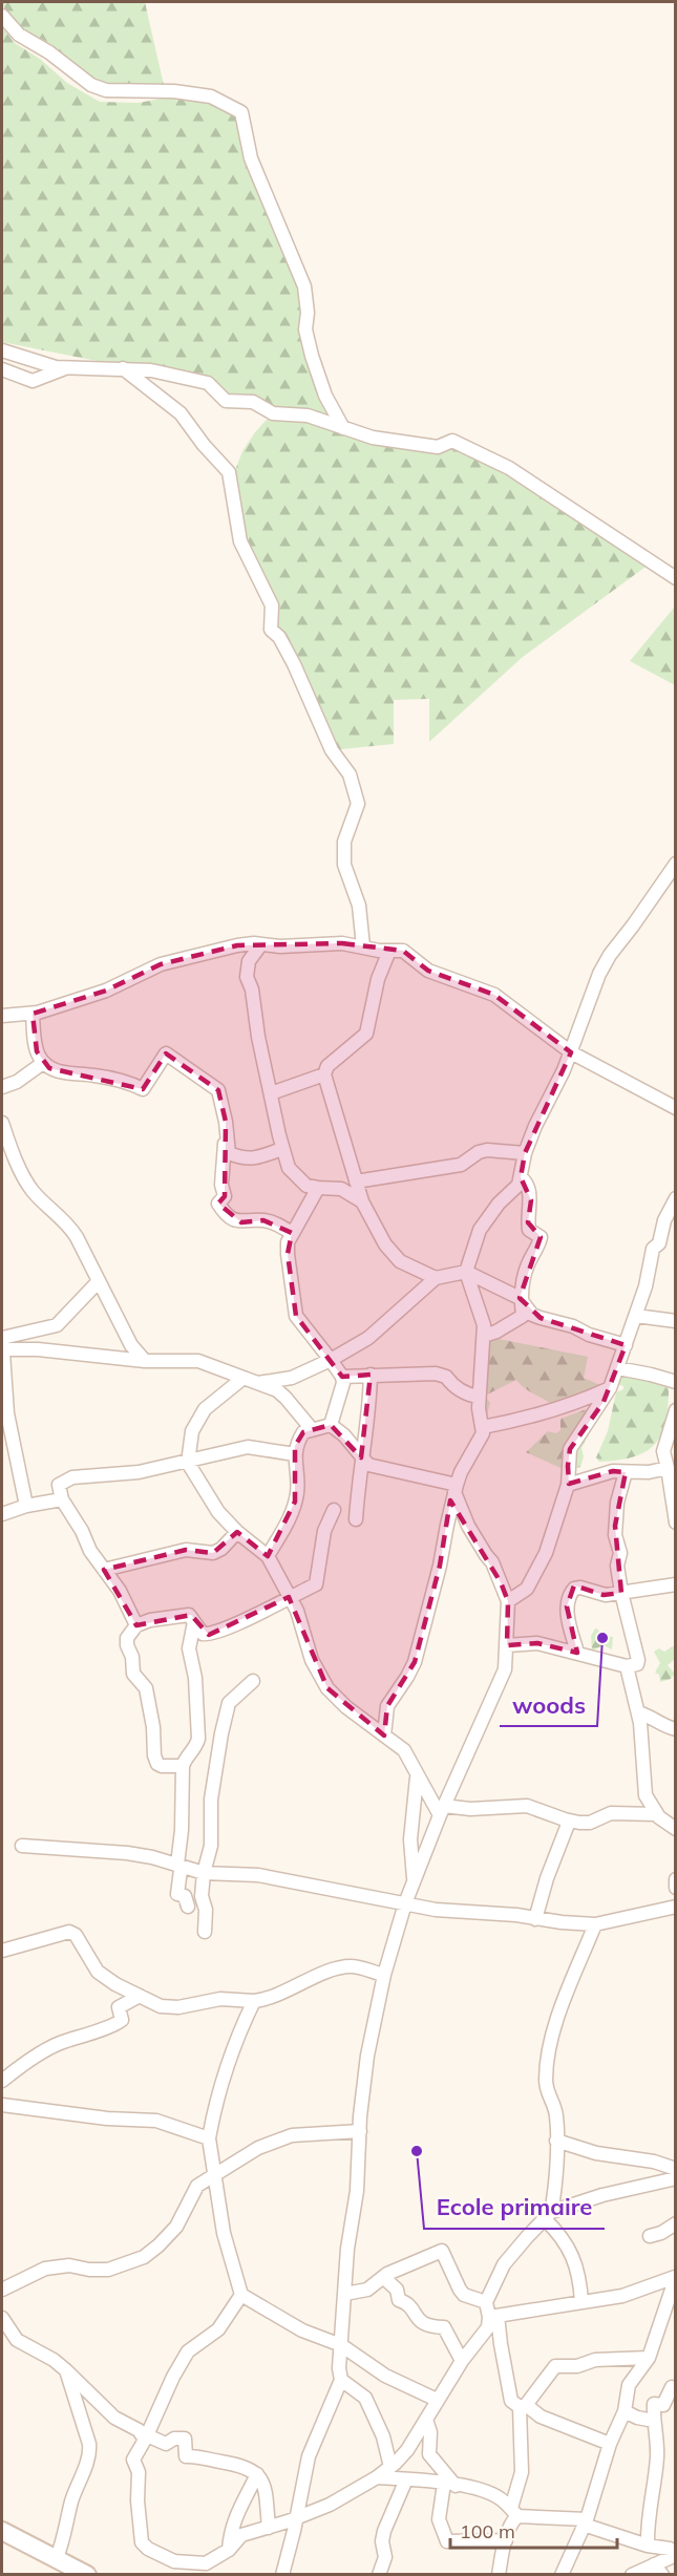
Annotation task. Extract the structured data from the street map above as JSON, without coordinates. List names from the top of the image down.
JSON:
{
  "places": ["woods", "Ecole primaire"],
  "scale_bar": "100 m"
}
